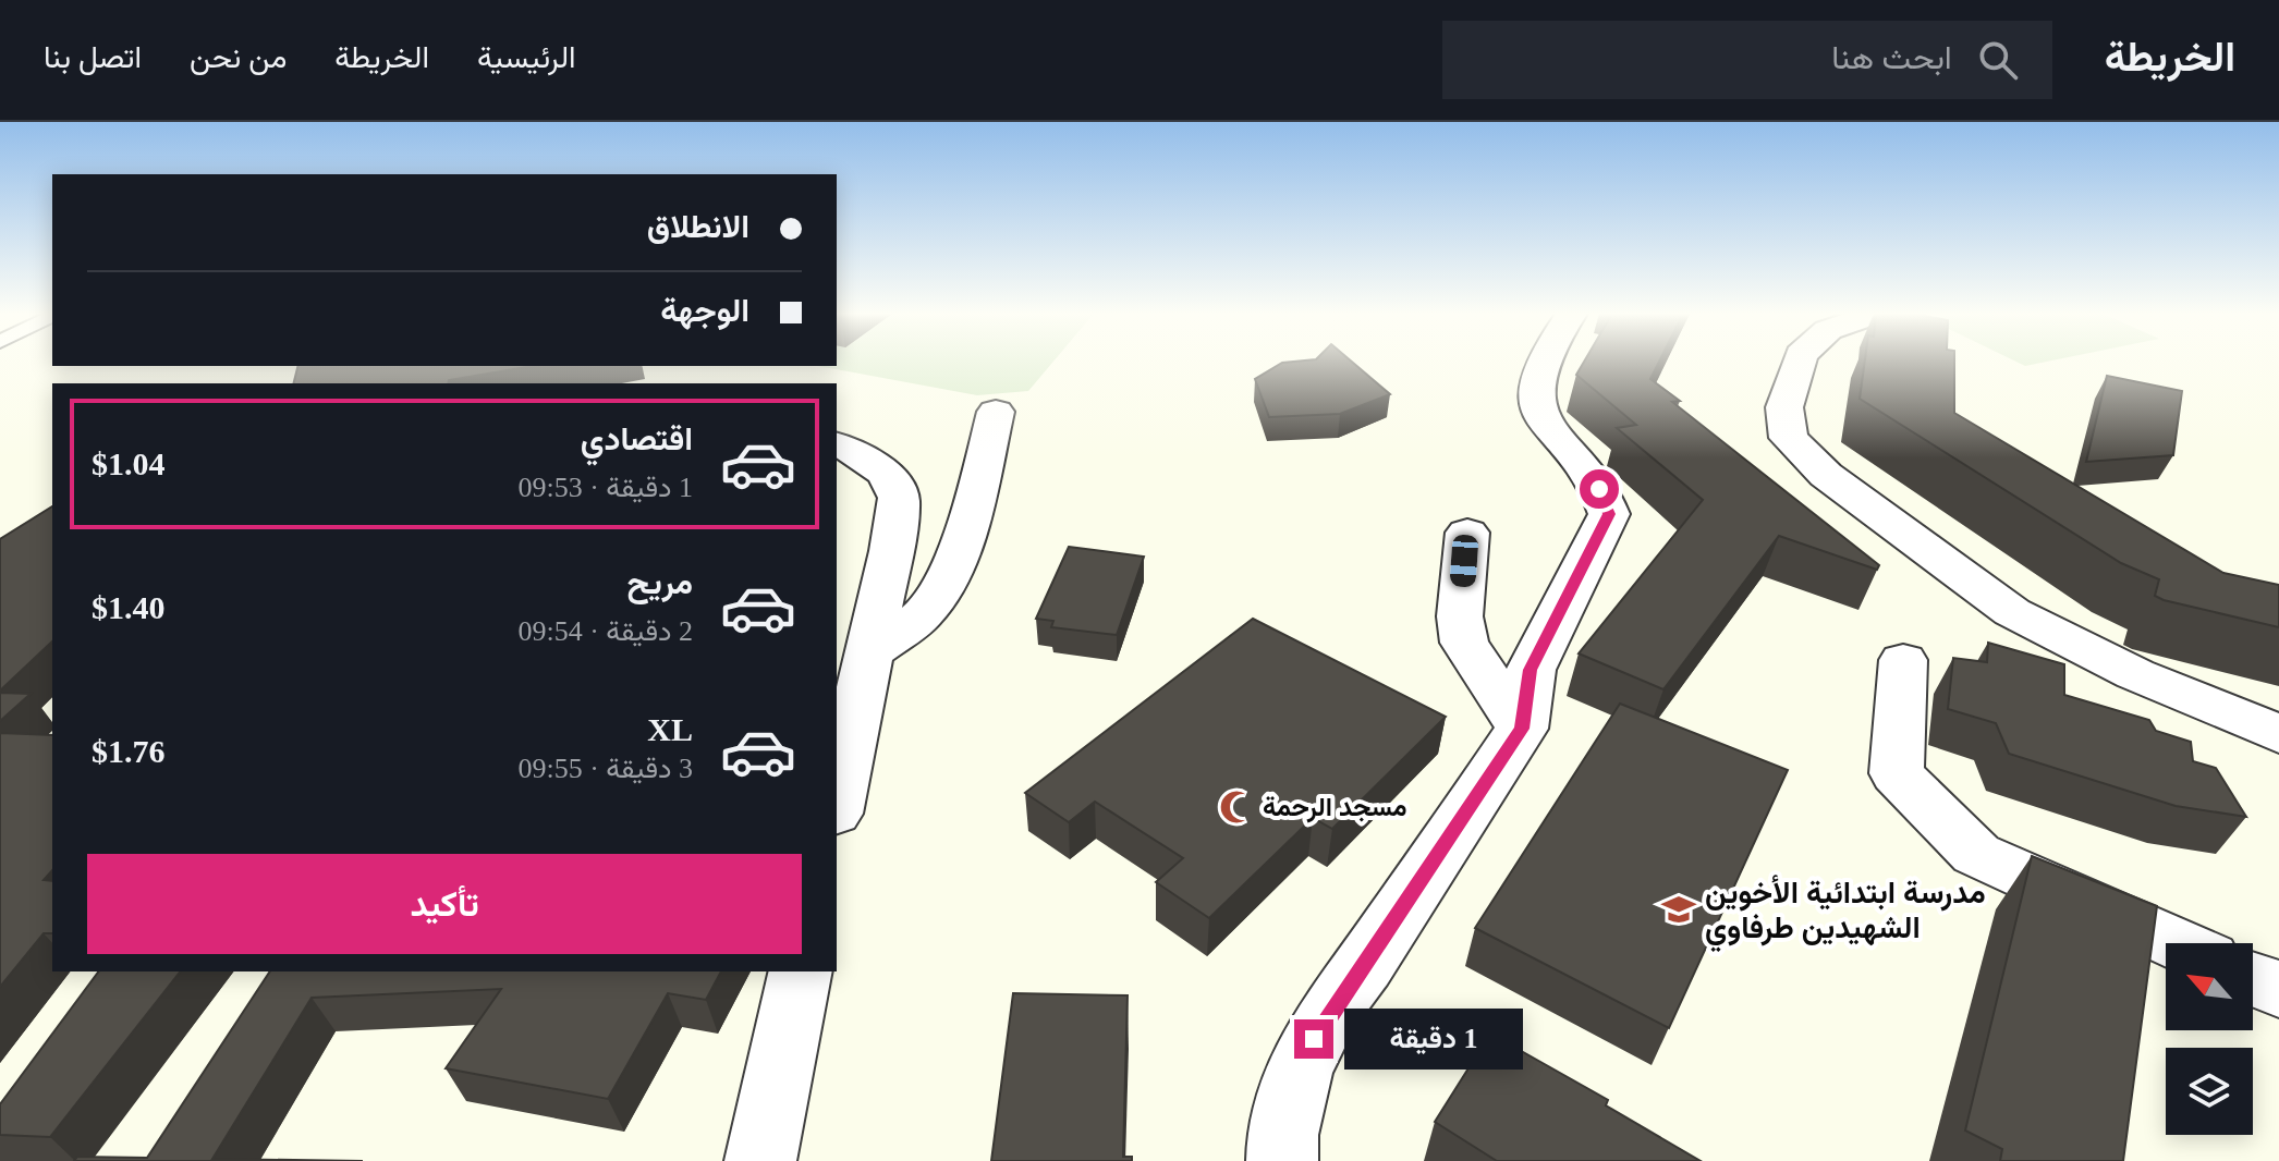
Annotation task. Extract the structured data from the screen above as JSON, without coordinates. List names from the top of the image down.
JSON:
{
  "places": {
    "mosque": ["مسجد الرحمة"],
    "school or university": ["مدرسة ابتدائية الأخوين الشهيدين طرفاوي"]
  },
  "north": "top left",
  "page": {
    "header": "الخريطة",
    "search": "ابحث هنا",
    "nav": [
      "الرئيسية",
      "الخريطة",
      "من نحن",
      "اتصل بنا"
    ],
    "banner": ["الانطلاق", "الوجهة"],
    "list": [
      {
        "name": "اقتصادي",
        "note": "1 دقيقة · 09:53",
        "value": "$1.04"
      },
      {
        "name": "مريح",
        "note": "2 دقيقة · 09:54",
        "value": "$1.40"
      },
      {
        "name": "XL",
        "note": "3 دقيقة · 09:55",
        "value": "$1.76"
      }
    ],
    "buttons": "تأكيد",
    "bubble": "1 دقيقة"
  }
}
